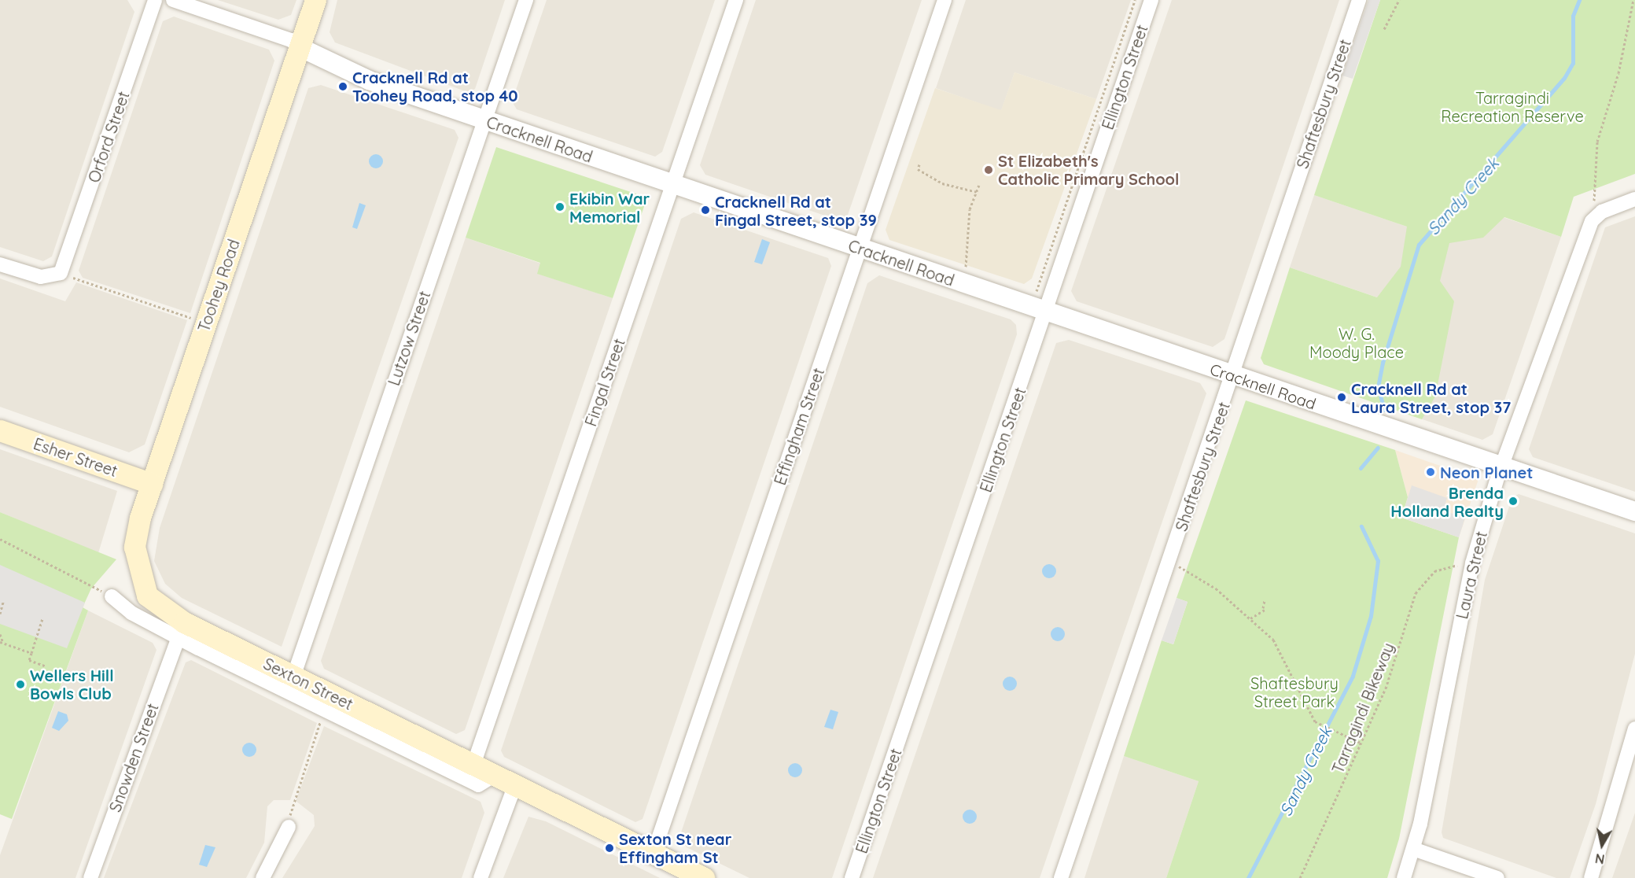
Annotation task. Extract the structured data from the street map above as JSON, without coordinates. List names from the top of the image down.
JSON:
{
  "streets": {
    "main road": ["Toohey Road", "Esher Street", "Sexton Street"],
    "street": [
      "Ellington Street",
      "Shaftesbury Street",
      "Orford Street",
      "Cracknell Road",
      "Lutzow Street",
      "Fingal Street",
      "Effingham Street",
      "Laura Street",
      "Snowden Street"
    ],
    "path": ["Tarragindi Bikeway"]
  },
  "crossings": [
    ["Ellington Street", "Cracknell Road"],
    ["Shaftesbury Street", "Cracknell Road"],
    ["Cracknell Road", "Toohey Road"],
    ["Cracknell Road", "Lutzow Street"],
    ["Cracknell Road", "Fingal Street"],
    ["Cracknell Road", "Effingham Street"],
    ["Cracknell Road", "Laura Street"],
    ["Toohey Road", "Esher Street"],
    ["Toohey Road", "Sexton Street"],
    ["Lutzow Street", "Sexton Street"],
    ["Fingal Street", "Sexton Street"],
    ["Effingham Street", "Sexton Street"],
    ["Sexton Street", "Snowden Street"]
  ],
  "water": ["Sandy Creek"],
  "parks": ["Tarragindi Recreation Reserve", "W. G. Moody Place", "Shaftesbury Street Park"],
  "places": [
    "Cracknell Rd at Toohey Road, stop 40",
    "St Elizabeth's Catholic Primary School",
    "Ekibin War Memorial",
    "Cracknell Rd at Fingal Street, stop 39",
    "Cracknell Rd at Laura Street, stop 37",
    "Neon Planet",
    "Brenda Holland Realty",
    "Wellers Hill Bowls Club",
    "Sexton St near Effingham St"
  ],
  "north": "bottom"
}
